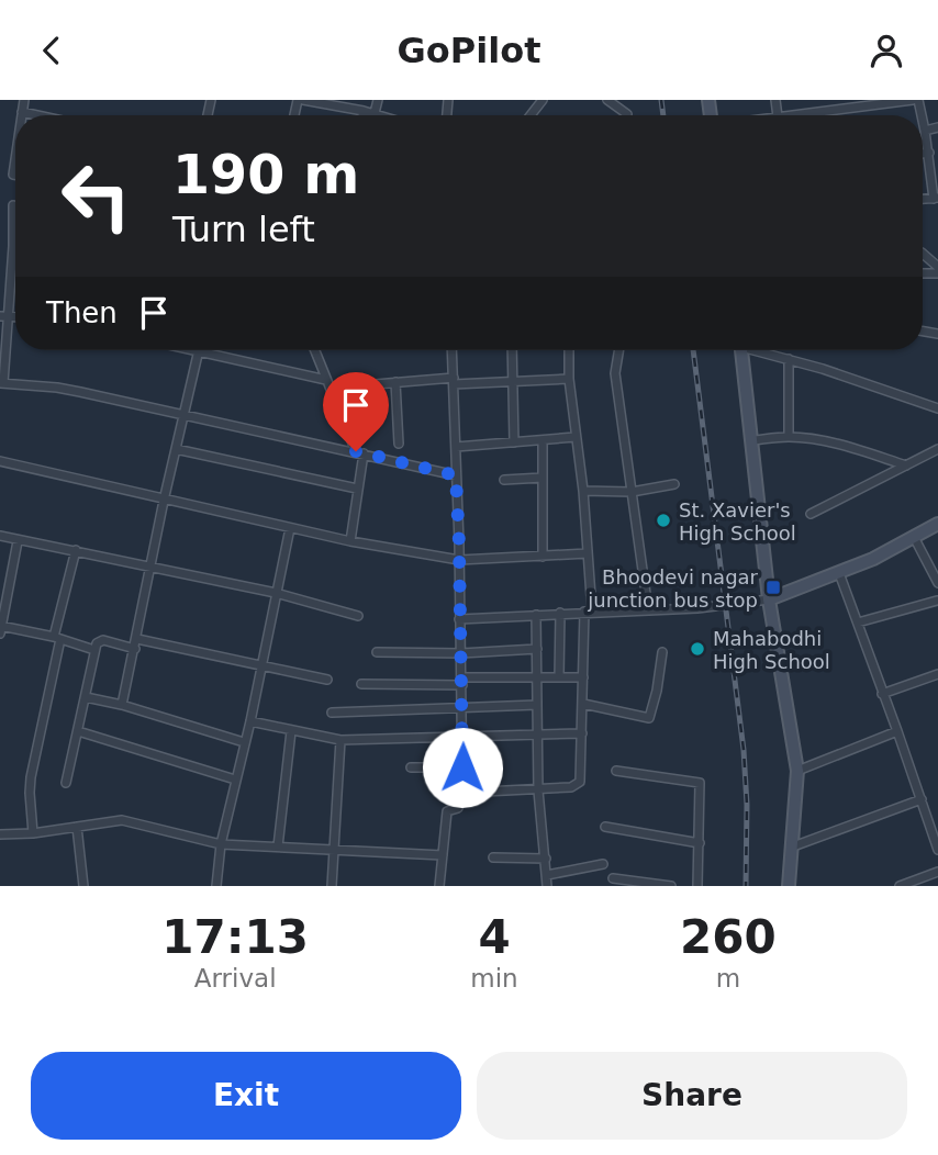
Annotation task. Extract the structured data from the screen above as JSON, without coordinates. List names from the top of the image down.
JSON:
{
  "places": {
    "other": ["St. Xavier's High School", "Mahabodhi High School"],
    "transit": ["Bhoodevi nagar junction bus stop"]
  },
  "page": {
    "header": "GoPilot",
    "turn": ["190 m", "Turn left"],
    "then": "Then",
    "eta": [
      "17:13",
      "Arrival",
      "4",
      "min",
      "260",
      "m"
    ],
    "buttons": ["Exit", "Share"]
  }
}
